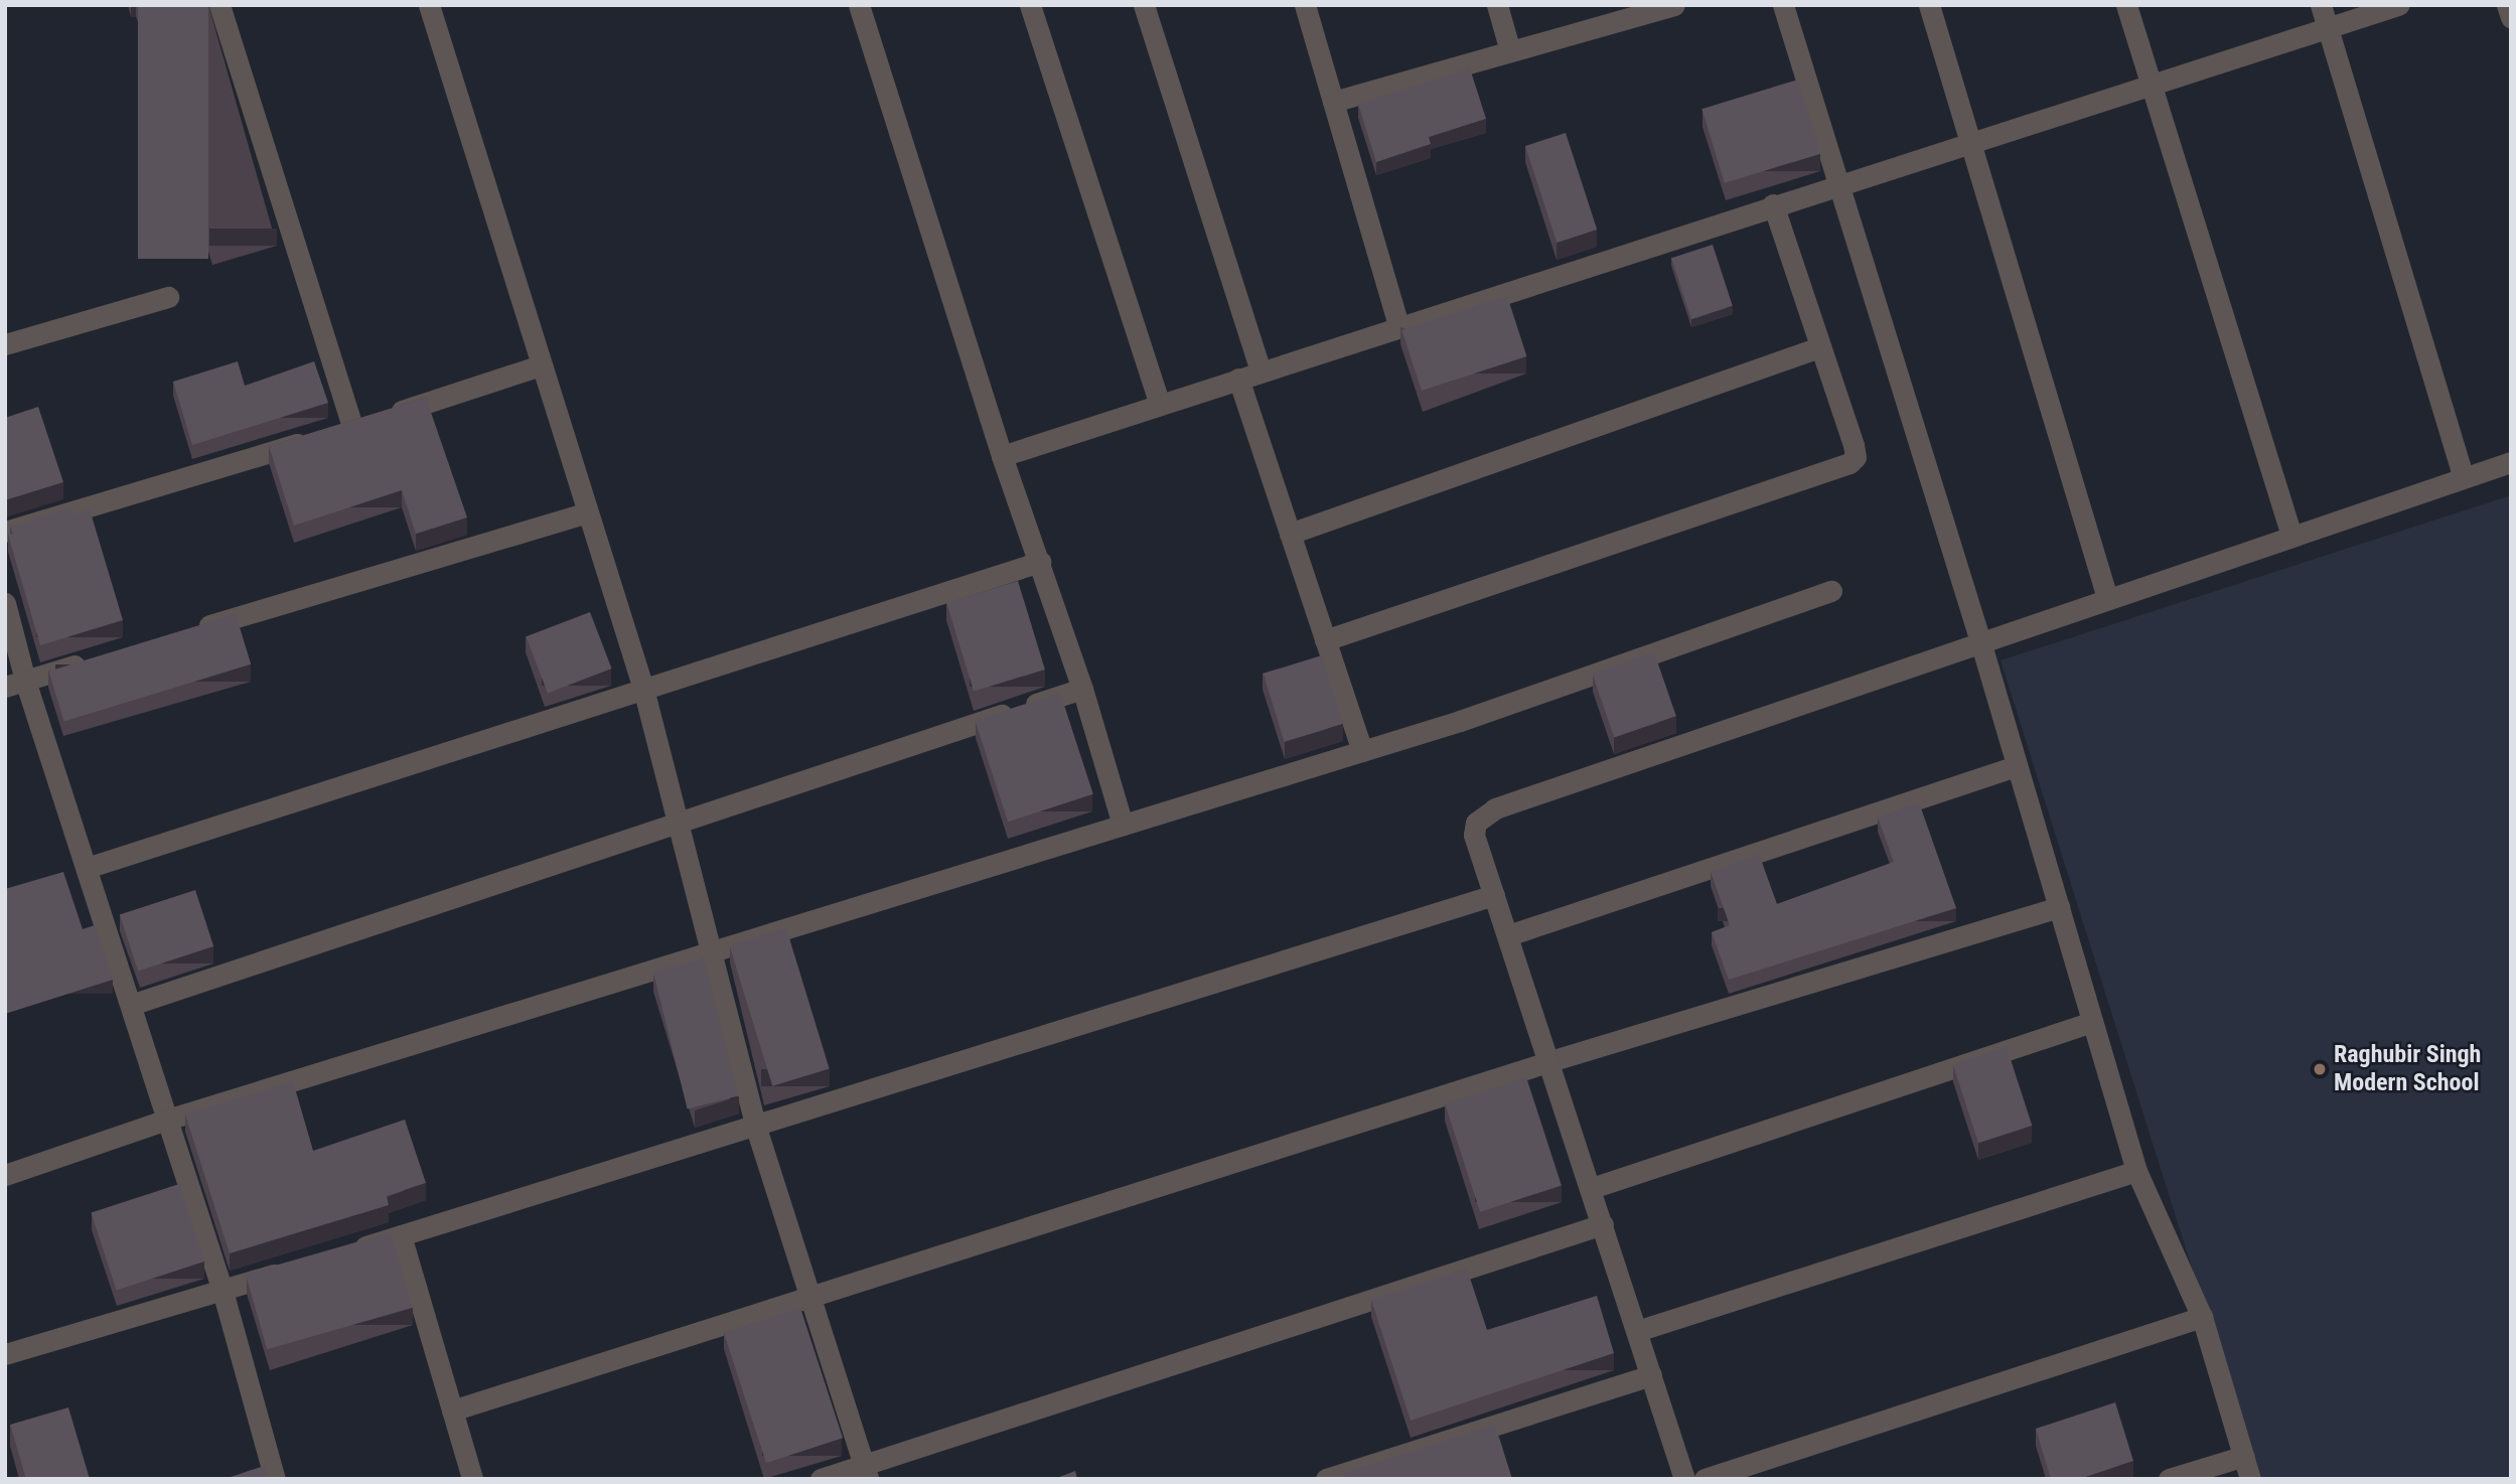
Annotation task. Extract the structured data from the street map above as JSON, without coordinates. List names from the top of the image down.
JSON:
{
  "places": ["Raghubir Singh Modern School"]
}
